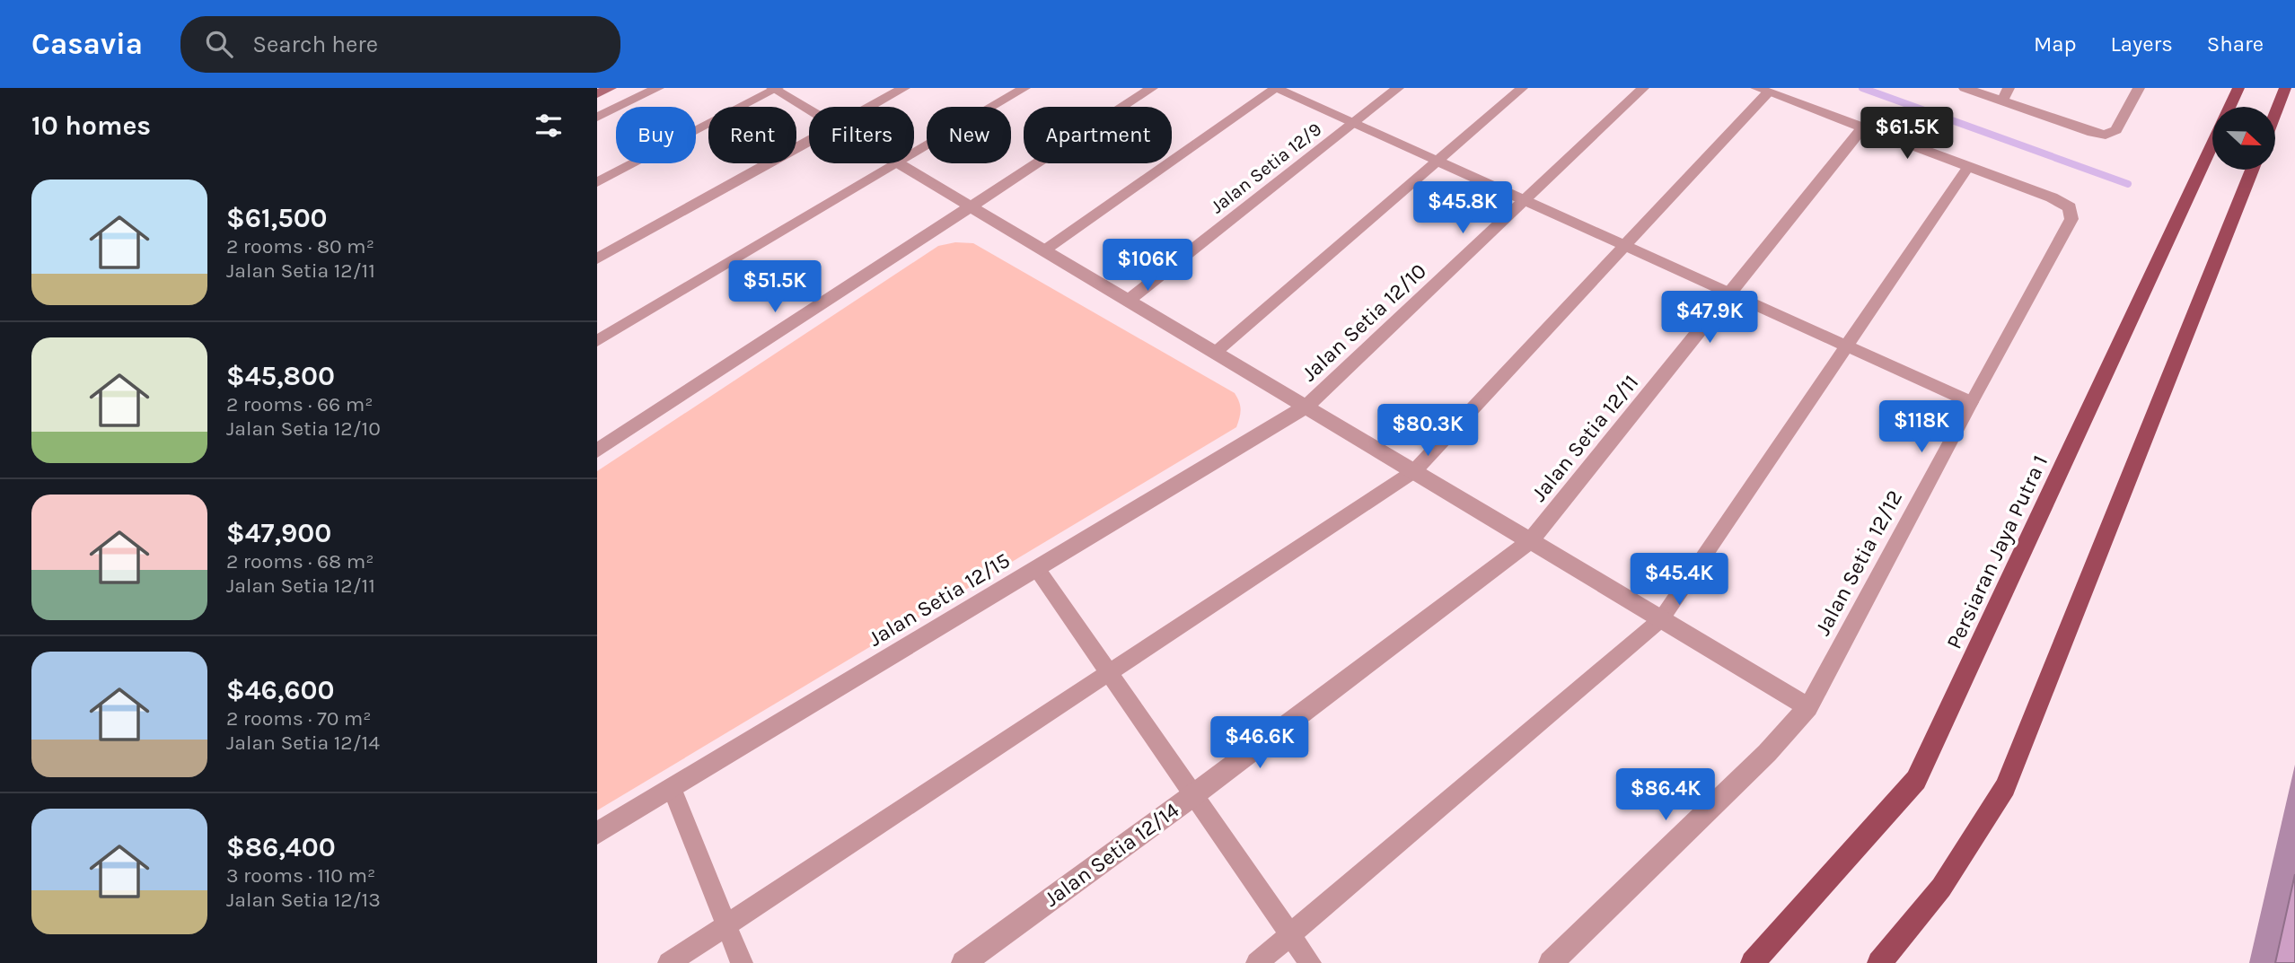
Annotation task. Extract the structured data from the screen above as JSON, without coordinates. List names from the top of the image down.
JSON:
{
  "streets": {
    "main road": ["Persiaran Jaya Putra 1"],
    "street": [
      "Jalan Setia 12/9",
      "Jalan Setia 12/10",
      "Jalan Setia 12/11",
      "Jalan Setia 12/12",
      "Jalan Setia 12/15",
      "Jalan Setia 12/14"
    ]
  },
  "crossings": [
    ["Jalan Setia 12/10", "Jalan Setia 12/15"],
    ["Jalan Setia 12/11", "Jalan Setia 12/14"]
  ],
  "north": "right",
  "page": {
    "header": "Casavia",
    "search": "Search here",
    "nav": ["Map", "Layers", "Share"],
    "heading": "10 homes",
    "price": [
      "$61.5K",
      "$45.8K",
      "$106K",
      "$51.5K",
      "$47.9K",
      "$118K",
      "$80.3K",
      "$45.4K",
      "$46.6K",
      "$86.4K"
    ],
    "chip": [
      "Buy",
      "Rent",
      "Filters",
      "New",
      "Apartment"
    ],
    "list": [
      {
        "name": "$61,500",
        "note": "2 rooms · 80 m² · Jalan Setia 12/11"
      },
      {
        "name": "$45,800",
        "note": "2 rooms · 66 m² · Jalan Setia 12/10"
      },
      {
        "name": "$47,900",
        "note": "2 rooms · 68 m² · Jalan Setia 12/11"
      },
      {
        "name": "$46,600",
        "note": "2 rooms · 70 m² · Jalan Setia 12/14"
      },
      {
        "name": "$86,400",
        "note": "3 rooms · 110 m² · Jalan Setia 12/13"
      }
    ]
  }
}
